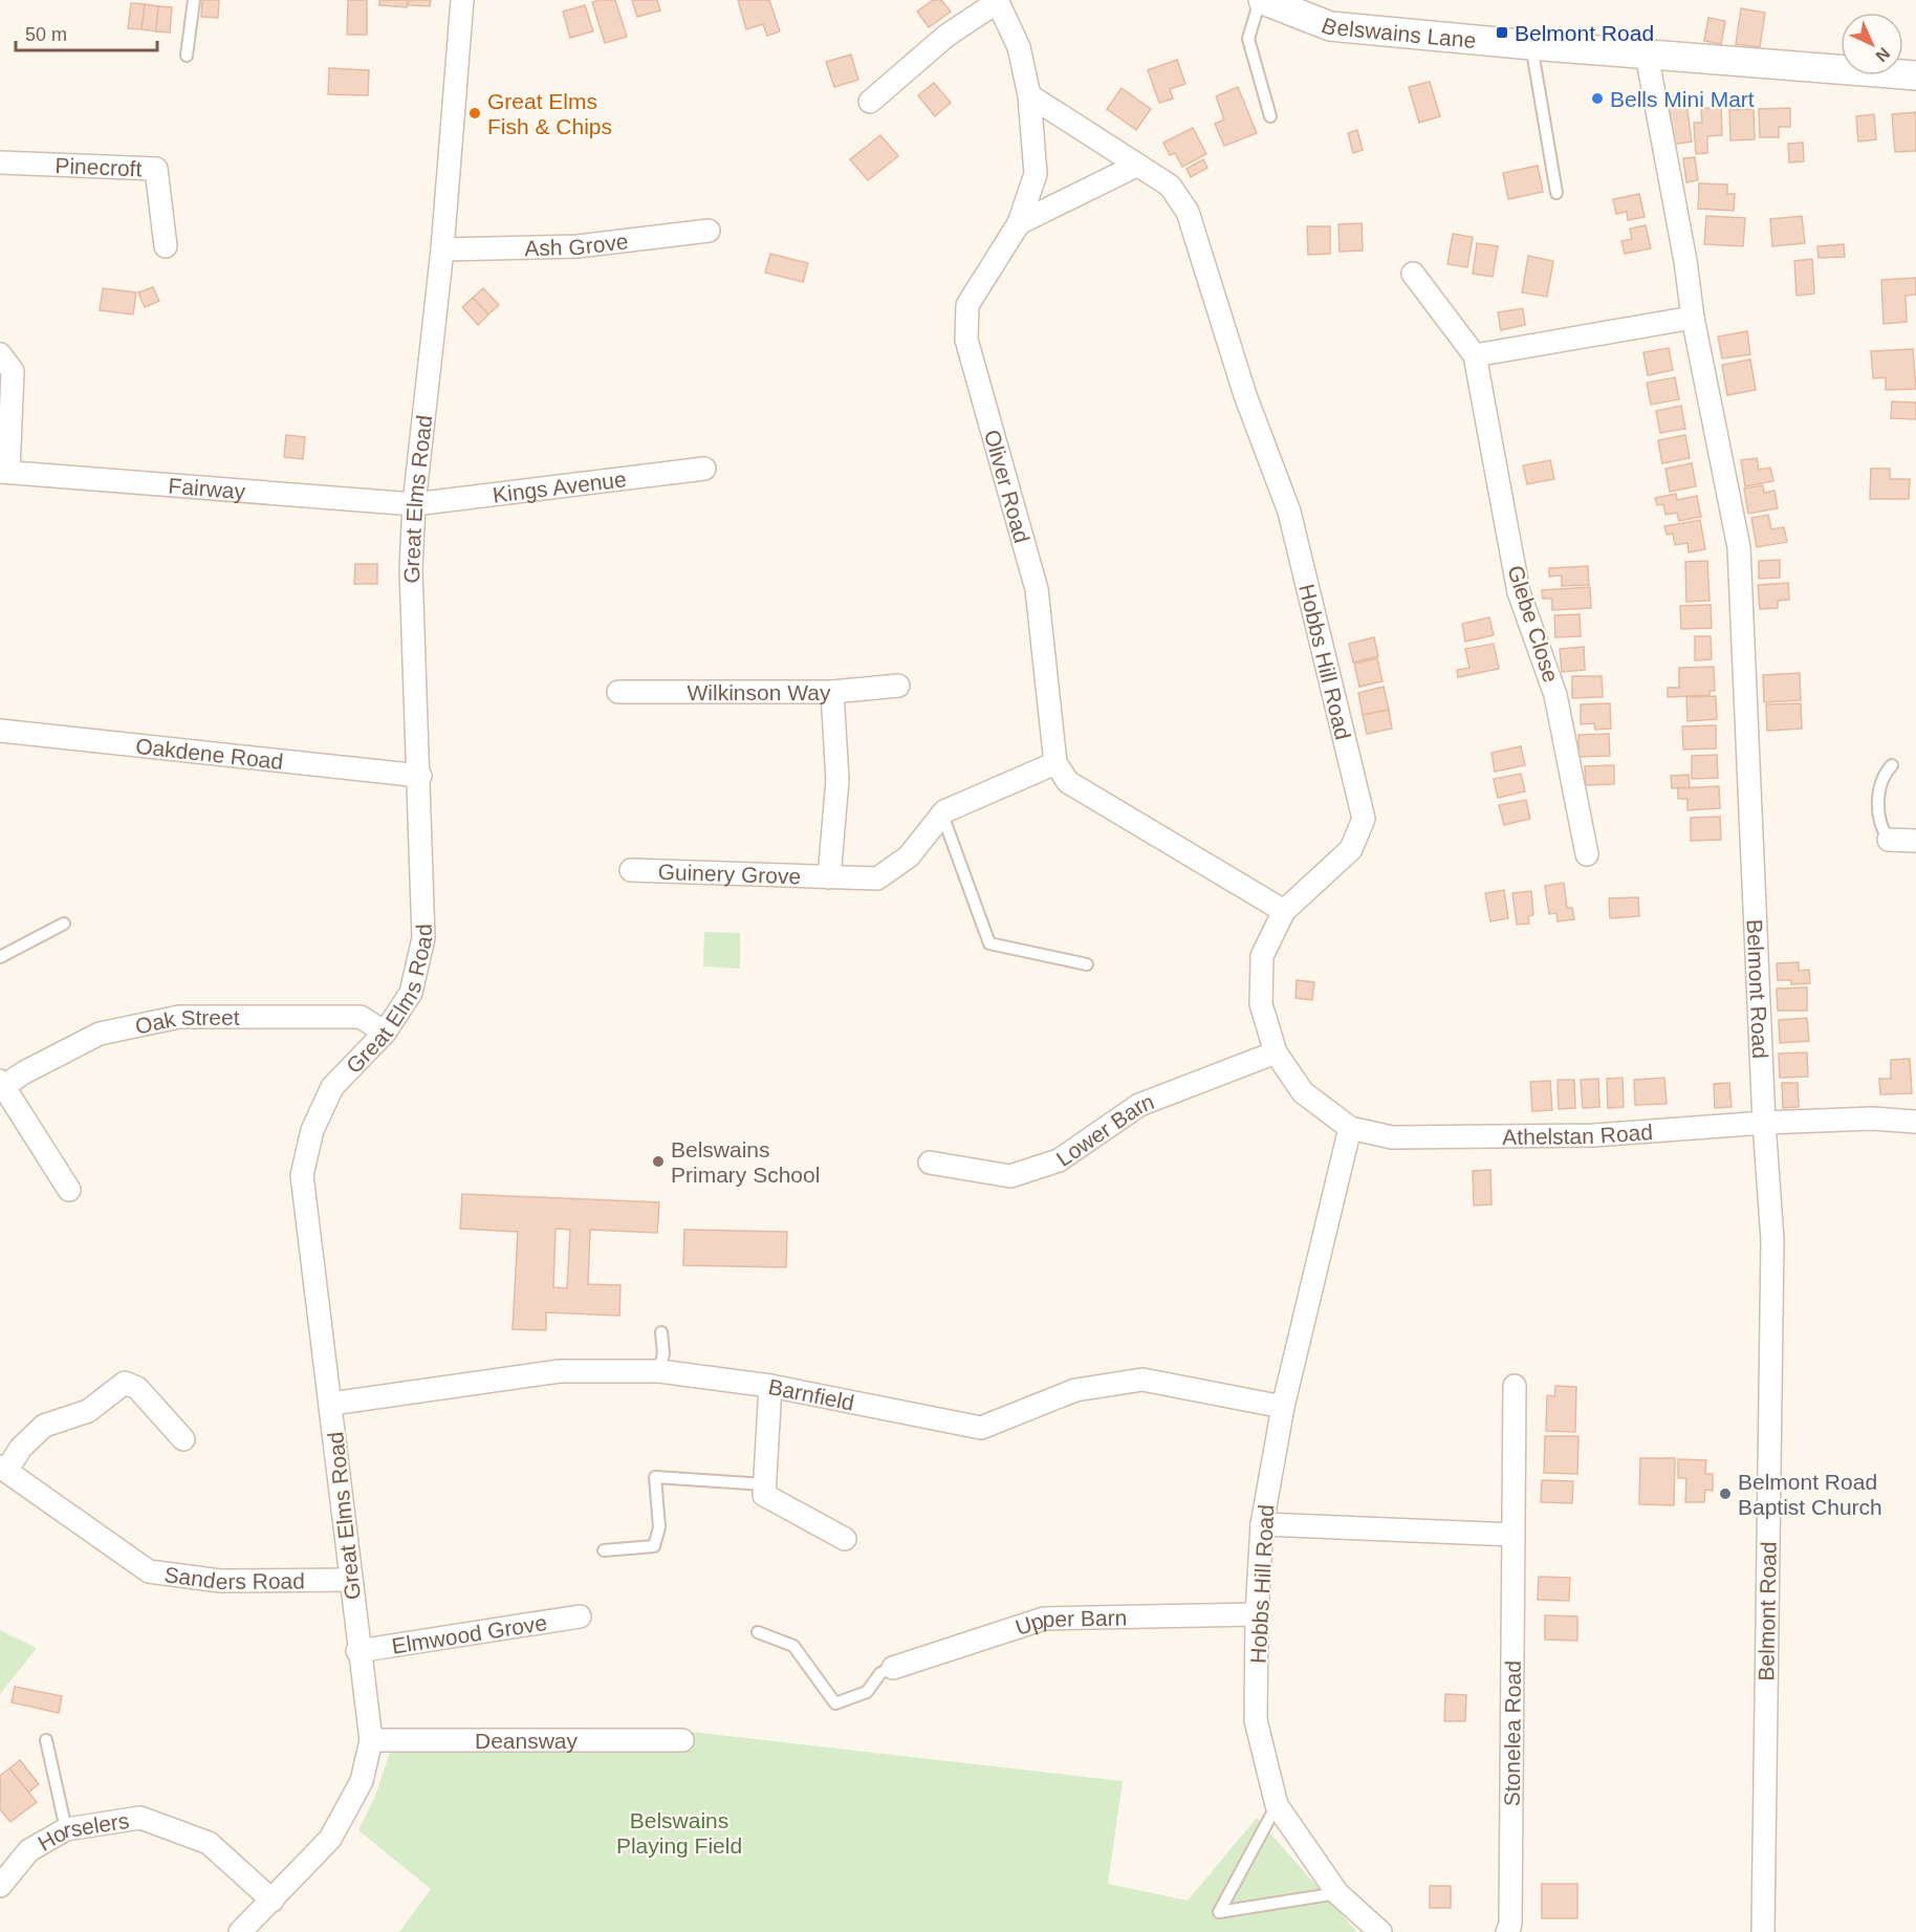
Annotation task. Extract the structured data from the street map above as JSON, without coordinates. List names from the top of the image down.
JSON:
{
  "streets": {
    "street": [
      "Belswains Lane",
      "Pinecroft",
      "Ash Grove",
      "Oliver Road",
      "Kings Avenue",
      "Fairway",
      "Great Elms Road",
      "Glebe Close",
      "Hobbs Hill Road",
      "Wilkinson Way",
      "Oakdene Road",
      "Guinery Grove",
      "Belmont Road",
      "Oak Street",
      "Lower Barn",
      "Athelstan Road",
      "Barnfield",
      "Sanders Road",
      "Upper Barn",
      "Elmwood Grove",
      "Stonelea Road",
      "Deansway",
      "Horselers"
    ]
  },
  "crossings": [
    ["Belswains Lane", "Belmont Road"],
    ["Ash Grove", "Great Elms Road"],
    ["Kings Avenue", "Fairway"],
    ["Kings Avenue", "Great Elms Road"],
    ["Fairway", "Great Elms Road"],
    ["Great Elms Road", "Oakdene Road"],
    ["Great Elms Road", "Oak Street"],
    ["Great Elms Road", "Barnfield"],
    ["Great Elms Road", "Sanders Road"],
    ["Great Elms Road", "Elmwood Grove"],
    ["Great Elms Road", "Deansway"],
    ["Great Elms Road", "Horselers"],
    ["Hobbs Hill Road", "Lower Barn"],
    ["Hobbs Hill Road", "Athelstan Road"],
    ["Hobbs Hill Road", "Barnfield"],
    ["Hobbs Hill Road", "Upper Barn"],
    ["Wilkinson Way", "Guinery Grove"],
    ["Belmont Road", "Athelstan Road"]
  ],
  "parks": ["Belswains Playing Field"],
  "places": {
    "transit": ["Belmont Road"],
    "other": [
      "Bells Mini Mart",
      "Great Elms Fish & Chips",
      "Belswains Primary School",
      "Belmont Road Baptist Church"
    ]
  },
  "scale_bar": "50 m",
  "north": "bottom right"
}
